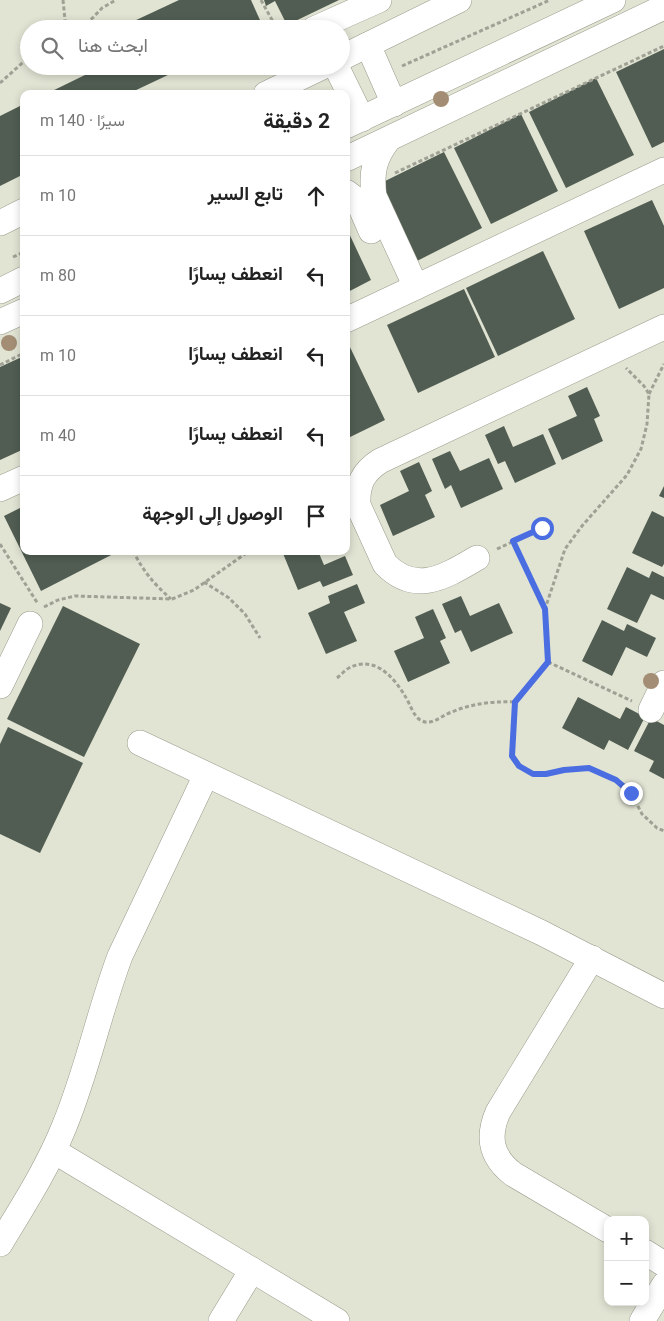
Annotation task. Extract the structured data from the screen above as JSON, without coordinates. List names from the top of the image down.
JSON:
{
  "page": {
    "search": "ابحث هنا",
    "heading": ["2 دقيقة", "سيرًا · 140 m"],
    "list": [
      ["تابع السير", "10 m"],
      ["انعطف يسارًا", "80 m"],
      ["انعطف يسارًا", "10 m"],
      ["انعطف يسارًا", "40 m"],
      "الوصول إلى الوجهة"
    ],
    "map_buttons": ["+", "−"]
  }
}
